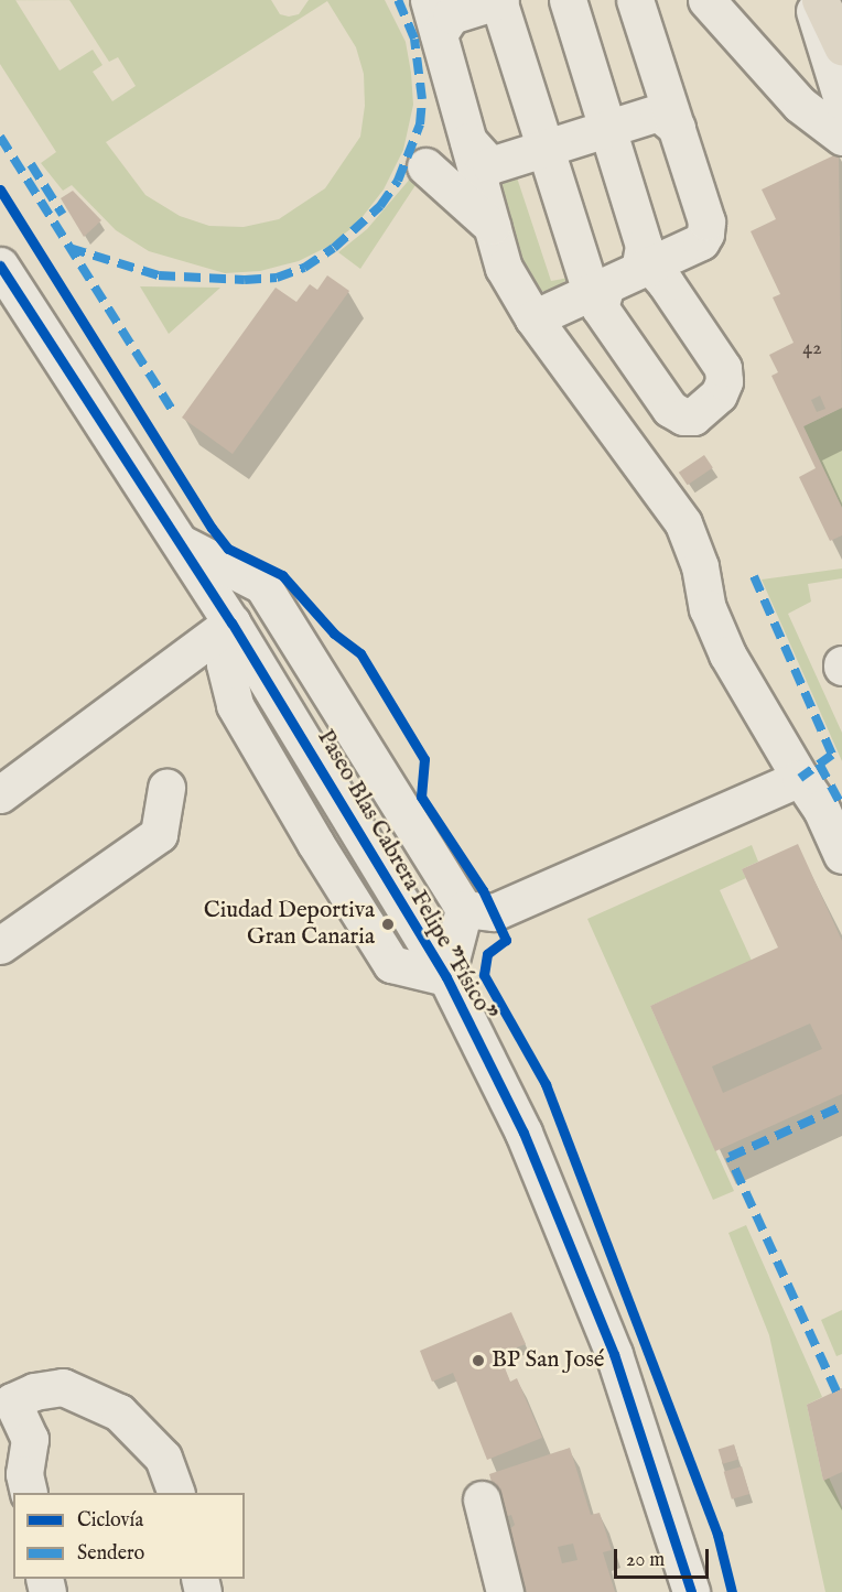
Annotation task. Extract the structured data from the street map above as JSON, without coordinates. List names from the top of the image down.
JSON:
{
  "streets": {
    "street": ["Paseo Blas Cabrera Felipe \"Físico\""]
  },
  "places": ["Ciudad Deportiva Gran Canaria", "BP San José"],
  "house_numbers": ["42"],
  "legend": ["Ciclovía", "Sendero"],
  "scale_bar": "20 m"
}
